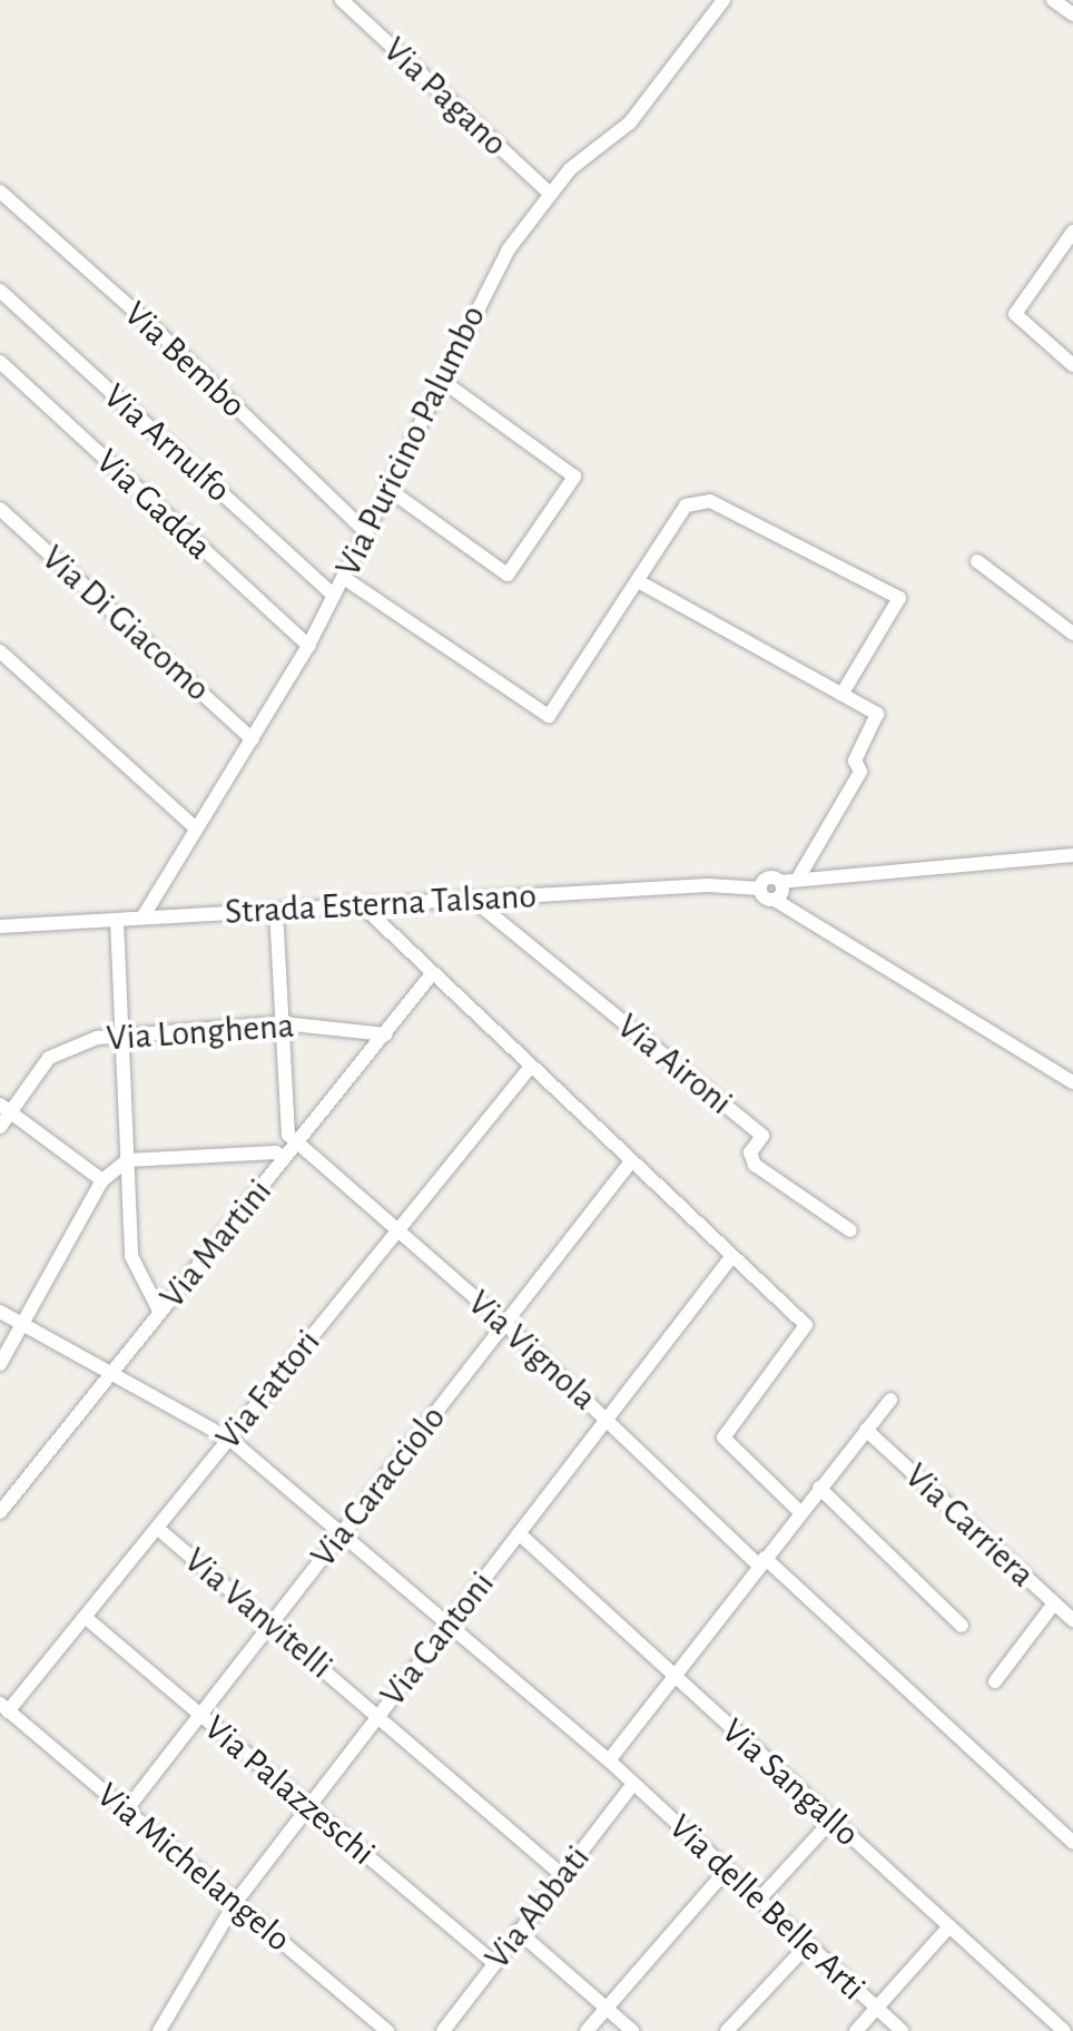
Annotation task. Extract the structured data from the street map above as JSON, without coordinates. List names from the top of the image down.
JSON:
{
  "streets": {
    "street": [
      "Via Pagano",
      "Via Bembo",
      "Via Puricino Palumbo",
      "Via Arnulfo",
      "Via Gadda",
      "Via Di Giacomo",
      "Strada Esterna Talsano",
      "Via Longhena",
      "Via Aironi",
      "Via Martini",
      "Via Vignola",
      "Via Fattori",
      "Via Caracciolo",
      "Via Carriera",
      "Via Vanvitelli",
      "Via Cantoni",
      "Via Sangallo",
      "Via Palazzeschi",
      "Via Michelangelo",
      "Via Abbati",
      "Via delle Belle Arti"
    ]
  },
  "crossings": [
    ["Via Pagano", "Via Puricino Palumbo"],
    ["Via Bembo", "Via Puricino Palumbo"],
    ["Via Puricino Palumbo", "Via Arnulfo"],
    ["Via Puricino Palumbo", "Via Gadda"],
    ["Via Puricino Palumbo", "Via Di Giacomo"],
    ["Via Puricino Palumbo", "Strada Esterna Talsano"],
    ["Strada Esterna Talsano", "Via Aironi"],
    ["Via Longhena", "Via Martini"],
    ["Via Martini", "Via Vignola"],
    ["Via Martini", "Via delle Belle Arti"],
    ["Via Vignola", "Via Fattori"],
    ["Via Vignola", "Via Caracciolo"],
    ["Via Vignola", "Via Cantoni"],
    ["Via Fattori", "Via Vanvitelli"],
    ["Via Fattori", "Via Palazzeschi"],
    ["Via Fattori", "Via Michelangelo"],
    ["Via Fattori", "Via delle Belle Arti"],
    ["Via Caracciolo", "Via Vanvitelli"],
    ["Via Caracciolo", "Via Palazzeschi"],
    ["Via Caracciolo", "Via Michelangelo"],
    ["Via Caracciolo", "Via delle Belle Arti"],
    ["Via Vanvitelli", "Via Cantoni"],
    ["Via Vanvitelli", "Via Abbati"],
    ["Via Cantoni", "Via Sangallo"],
    ["Via Cantoni", "Via Palazzeschi"],
    ["Via Cantoni", "Via Michelangelo"],
    ["Via Cantoni", "Via delle Belle Arti"],
    ["Via Palazzeschi", "Via Abbati"],
    ["Via Abbati", "Via delle Belle Arti"]
  ]
}
